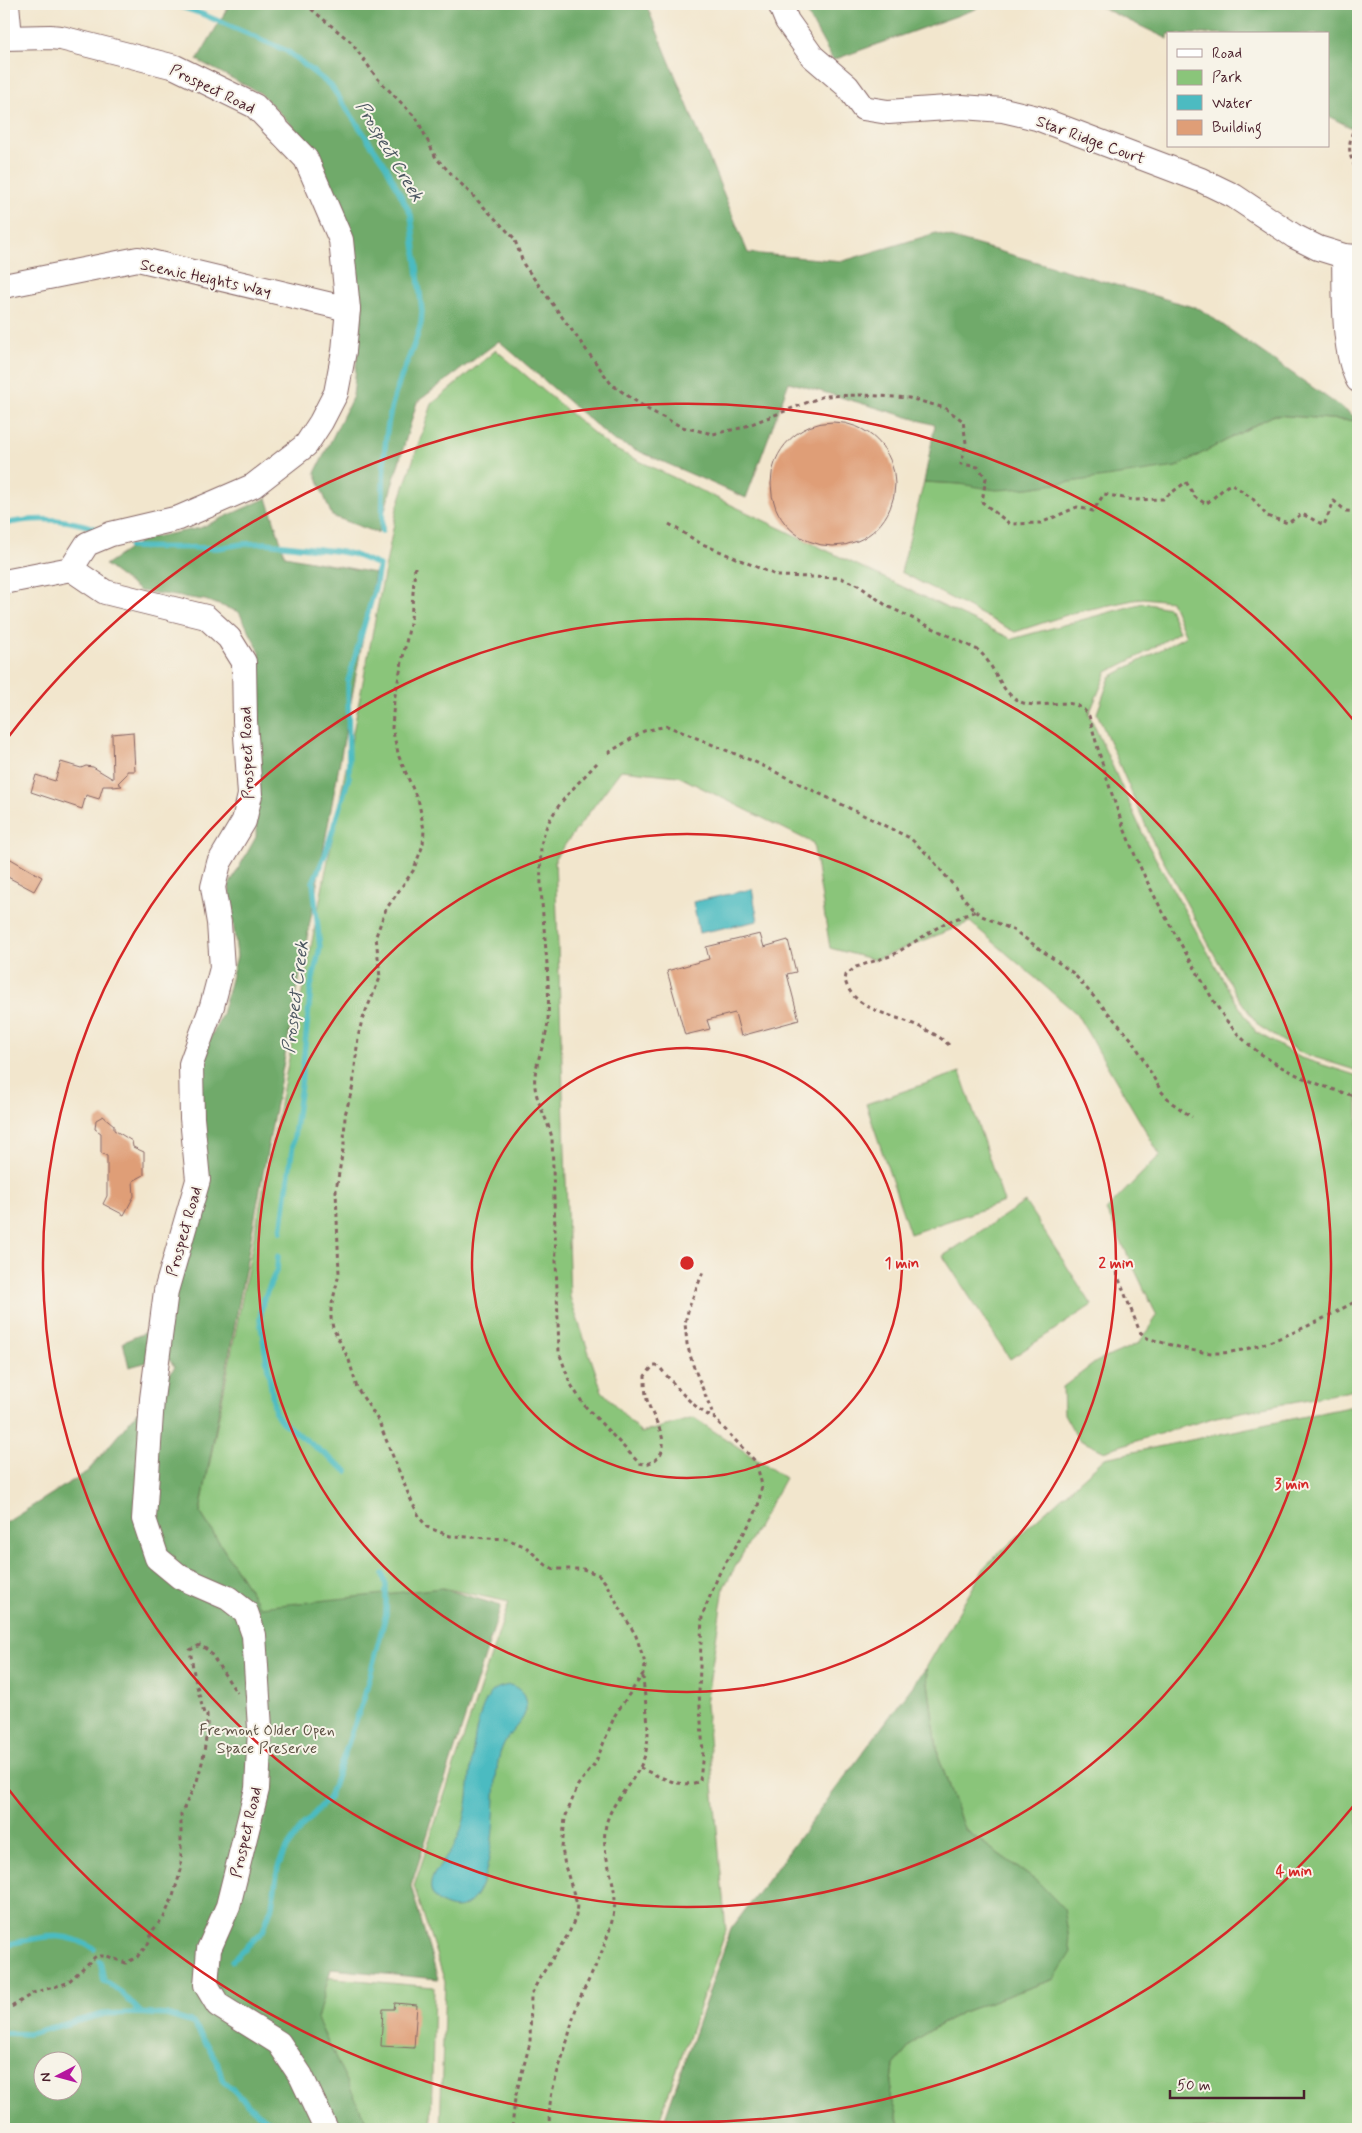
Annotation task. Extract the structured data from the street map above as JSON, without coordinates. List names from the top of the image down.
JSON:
{
  "streets": {
    "street": ["Prospect Road", "Star Ridge Court", "Scenic Heights Way"]
  },
  "crossings": [
    ["Prospect Road", "Scenic Heights Way"]
  ],
  "water": ["Prospect Creek"],
  "parks": ["Fremont Older Open Space Preserve"],
  "legend": [
    "Road",
    "Park",
    "Water",
    "Building"
  ],
  "scale_bar": "50 m",
  "north": "left",
  "rings": [
    "1 min",
    "2 min",
    "3 min",
    "4 min"
  ]
}
